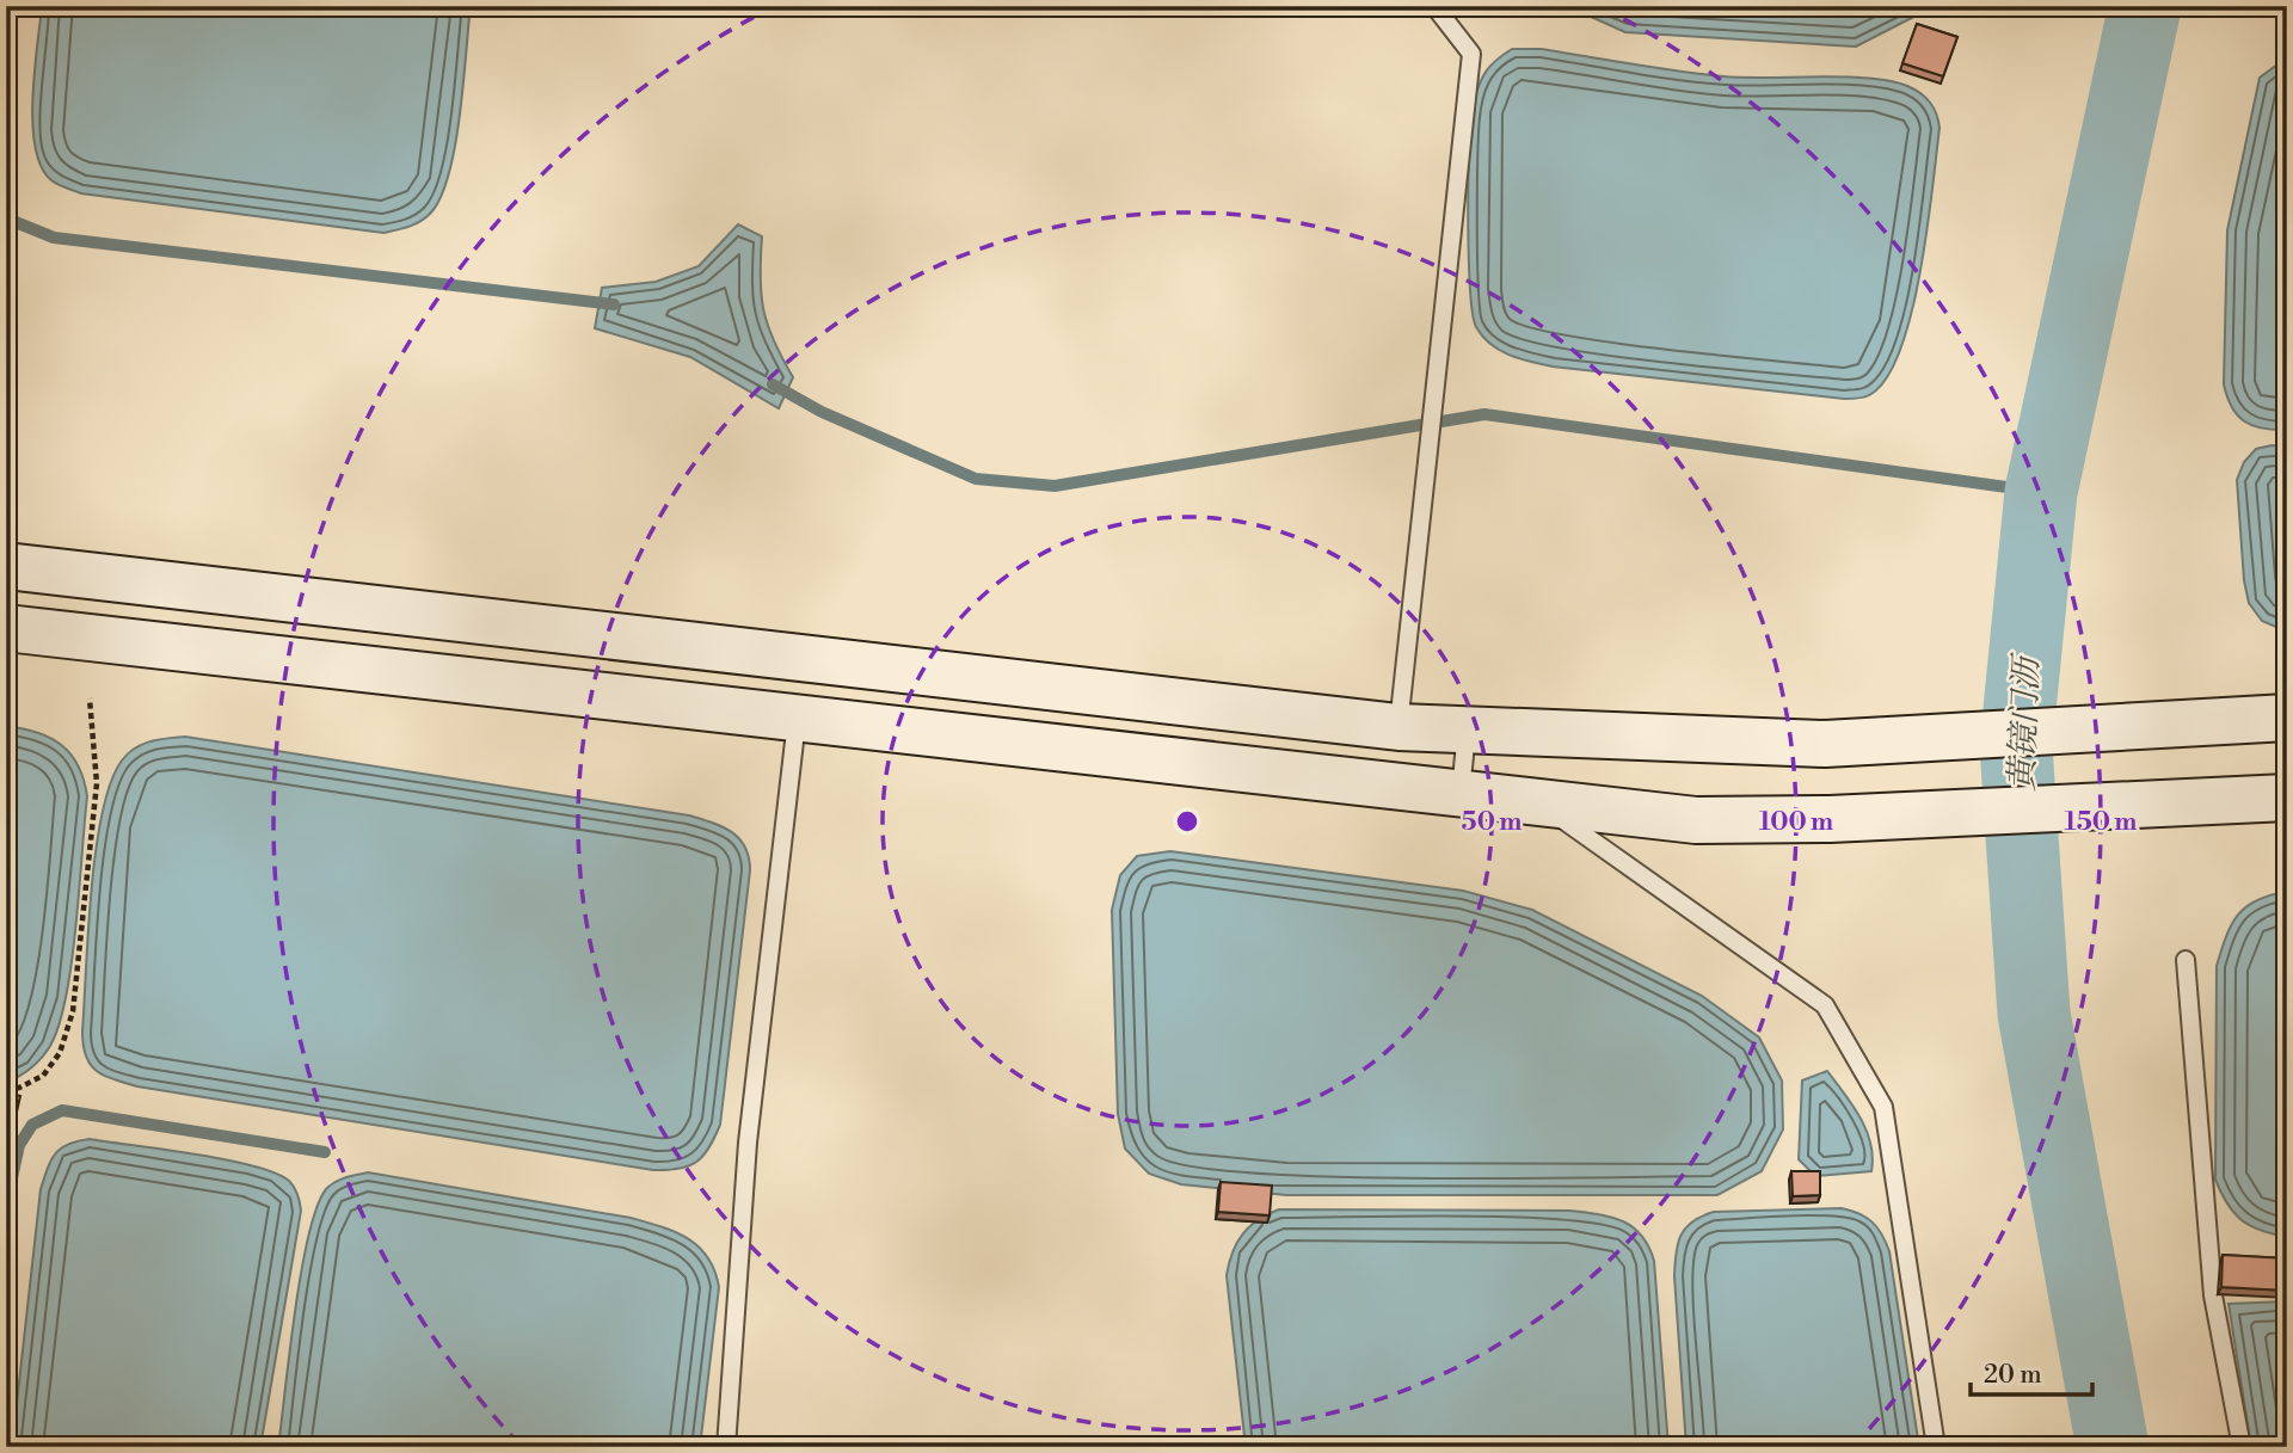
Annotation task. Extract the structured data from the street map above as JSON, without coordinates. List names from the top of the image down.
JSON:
{
  "water": ["黄镜门沥"],
  "scale_bar": "20 m",
  "rings": ["50 m", "100 m", "150 m"]
}
